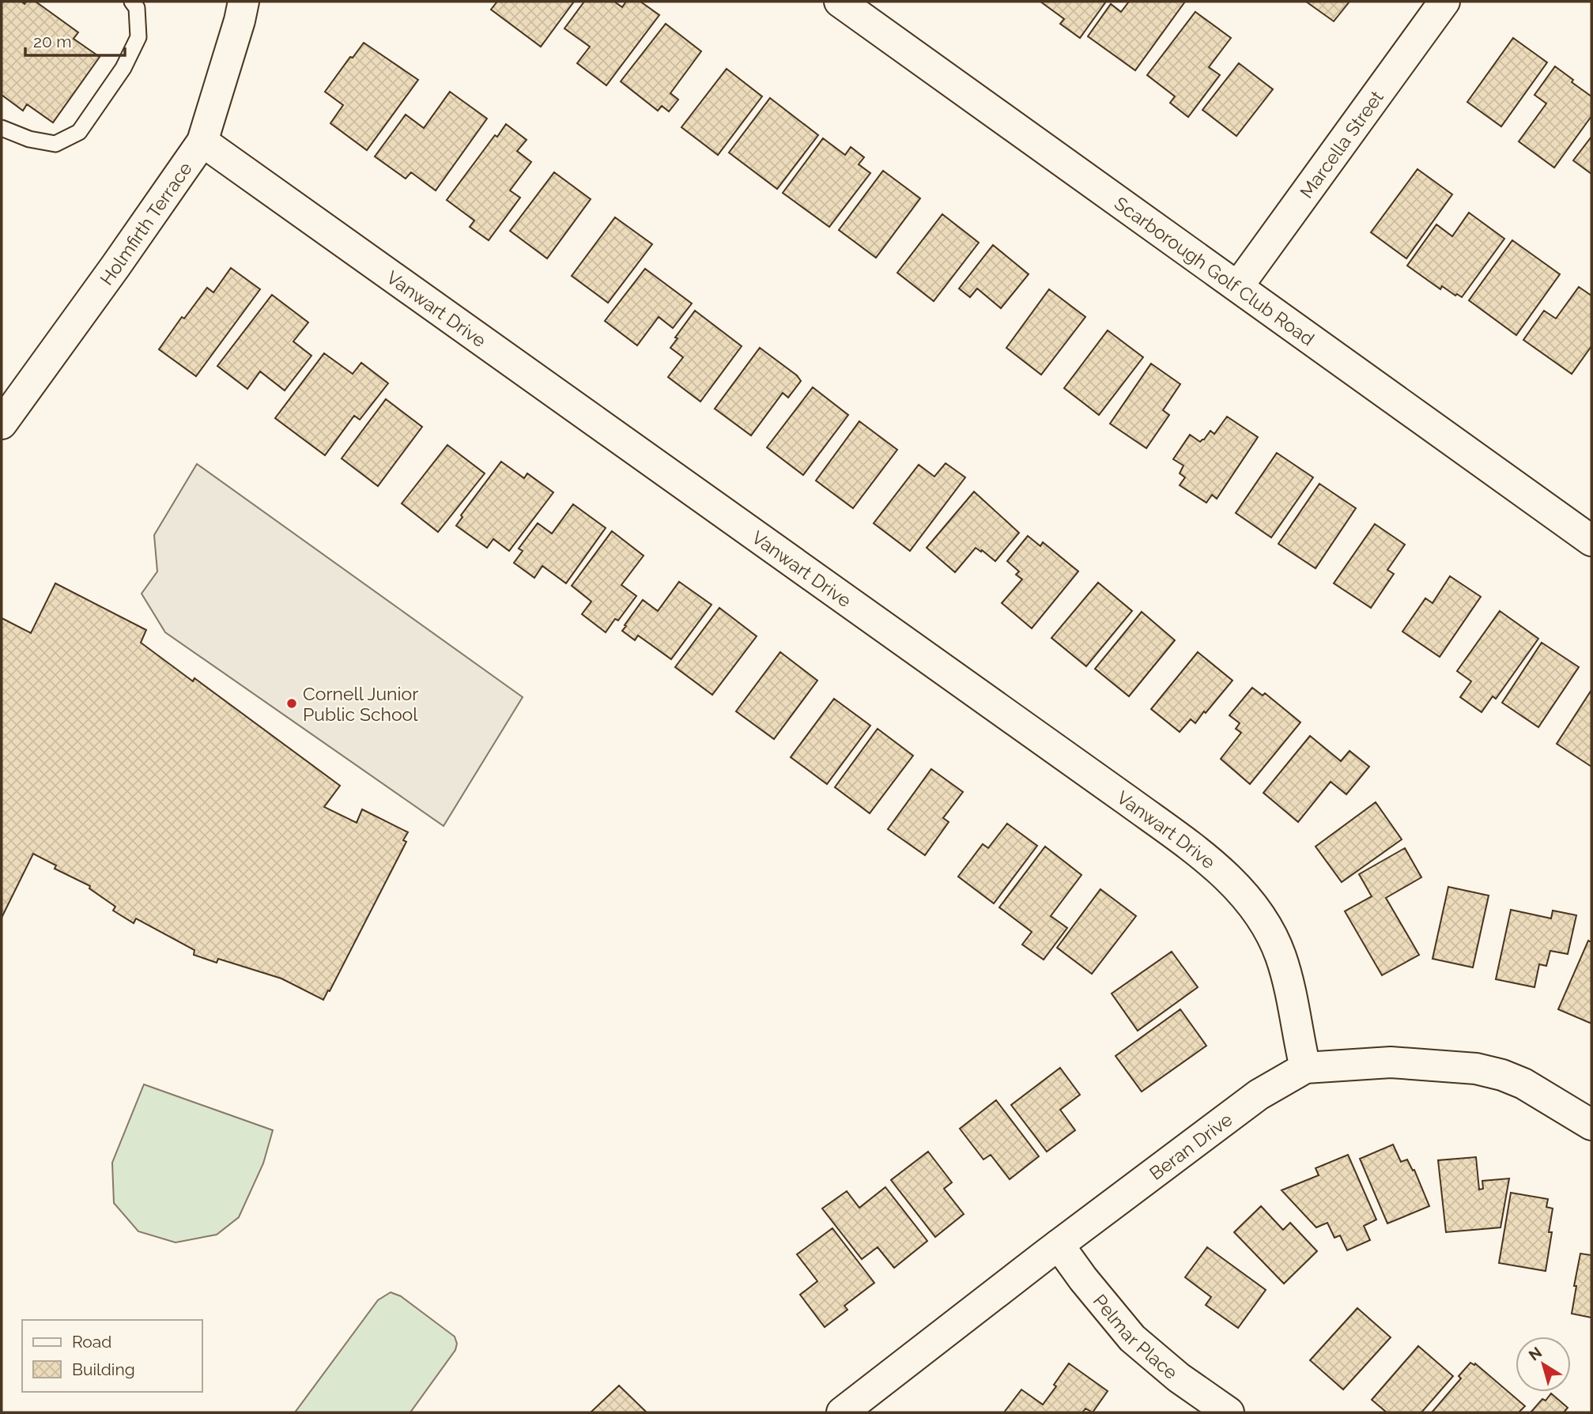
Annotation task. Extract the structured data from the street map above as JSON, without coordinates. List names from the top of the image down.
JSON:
{
  "streets": {
    "street": [
      "Marcella Street",
      "Holmfirth Terrace",
      "Scarborough Golf Club Road",
      "Vanwart Drive",
      "Beran Drive",
      "Pelmar Place"
    ]
  },
  "crossings": [
    ["Marcella Street", "Scarborough Golf Club Road"],
    ["Holmfirth Terrace", "Vanwart Drive"],
    ["Vanwart Drive", "Beran Drive"],
    ["Beran Drive", "Pelmar Place"]
  ],
  "places": ["Cornell Junior Public School"],
  "legend": ["Road", "Building"],
  "scale_bar": "20 m",
  "north": "top left"
}
